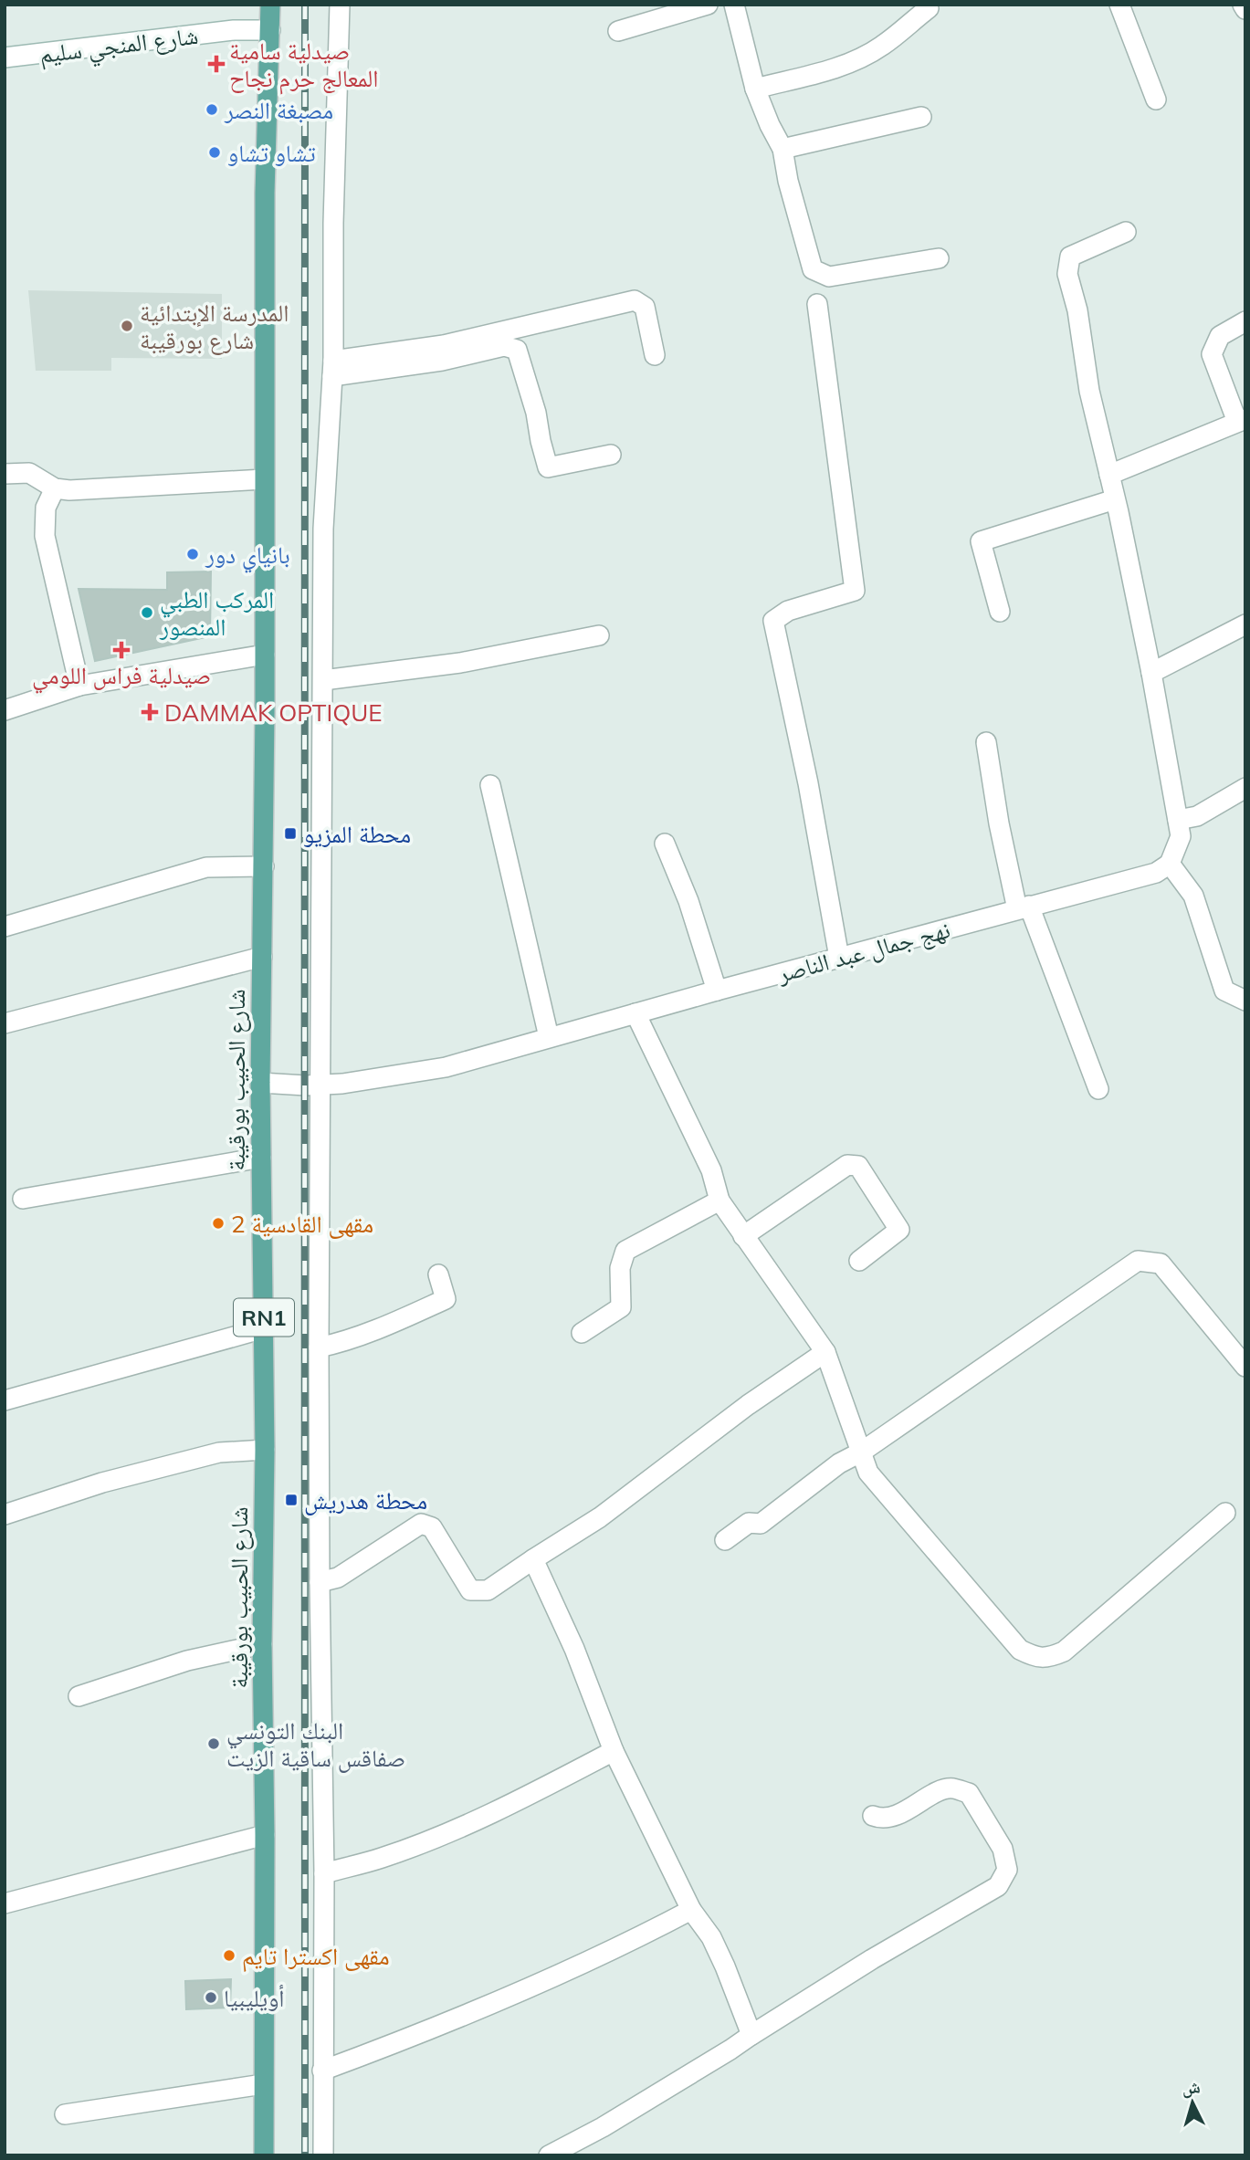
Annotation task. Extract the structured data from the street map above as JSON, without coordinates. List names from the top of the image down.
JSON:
{
  "streets": {
    "main road": ["شارع الحبيب بورقيبة", "RN1"],
    "street": ["شارع المنجي سليم", "نهج جمال عبد الناصر"]
  },
  "crossings": [
    ["شارع المنجي سليم", "شارع الحبيب بورقيبة"],
    ["نهج جمال عبد الناصر", "شارع الحبيب بورقيبة"]
  ],
  "places": {
    "health": ["صيدلية سامية المعالج حرم نجاح", "صيدلية فراس اللومي", "DAMMAK OPTIQUE"],
    "other": [
      "مصبغة النصر",
      "تشاو تشاو",
      "المدرسة الإبتدائية شارع بورقيبة",
      "بانياي دور",
      "المركب الطبي المنصور",
      "مقهى القادسية 2",
      "البنك التونسي صفاقس ساقية الزيت",
      "مقهى اكسترا تايم",
      "أويليبيا"
    ],
    "transit": ["محطة المزيو", "محطة هدريش"]
  },
  "north": "top"
}
